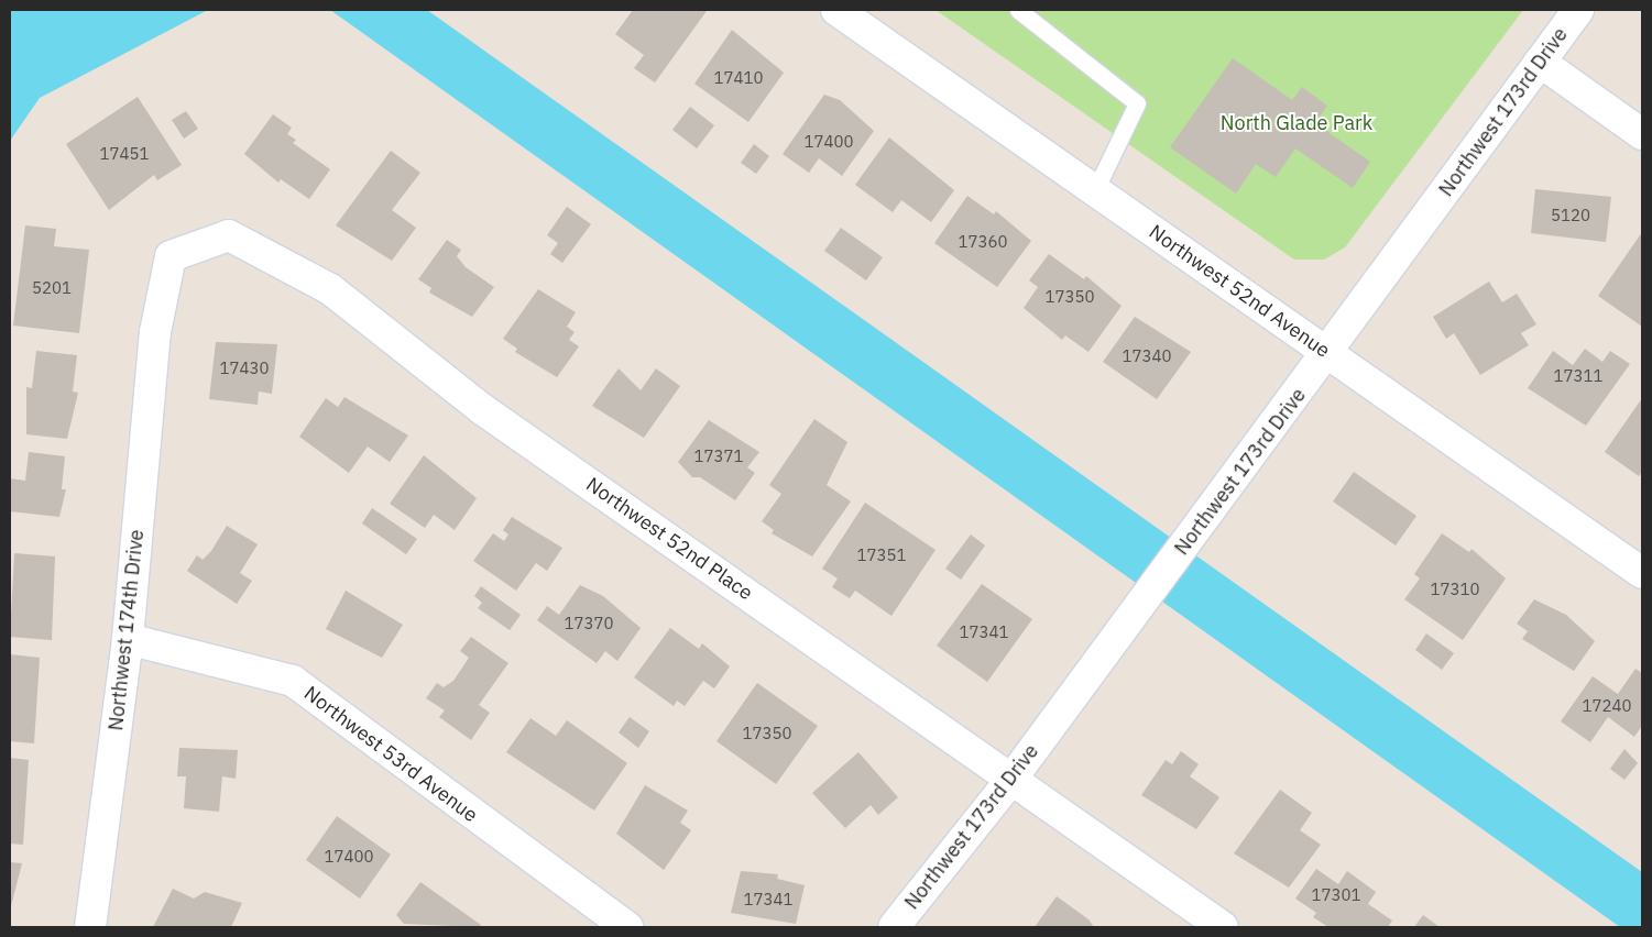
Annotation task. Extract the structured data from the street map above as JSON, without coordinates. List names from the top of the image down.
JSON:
{
  "streets": {
    "street": [
      "Northwest 173rd Drive",
      "Northwest 52nd Avenue",
      "Northwest 52nd Place",
      "Northwest 174th Drive",
      "Northwest 53rd Avenue"
    ]
  },
  "crossings": [
    ["Northwest 173rd Drive", "Northwest 52nd Avenue"],
    ["Northwest 173rd Drive", "Northwest 52nd Place"],
    ["Northwest 52nd Place", "Northwest 174th Drive"],
    ["Northwest 174th Drive", "Northwest 53rd Avenue"]
  ],
  "parks": ["North Glade Park"],
  "house_numbers": [
    "17410",
    "17400",
    "17451",
    "5120",
    "17360",
    "5201",
    "17350",
    "17340",
    "17430",
    "17311",
    "17371",
    "17351",
    "17310",
    "17370",
    "17341",
    "17240",
    "17350",
    "17400",
    "17301",
    "17341"
  ]
}
